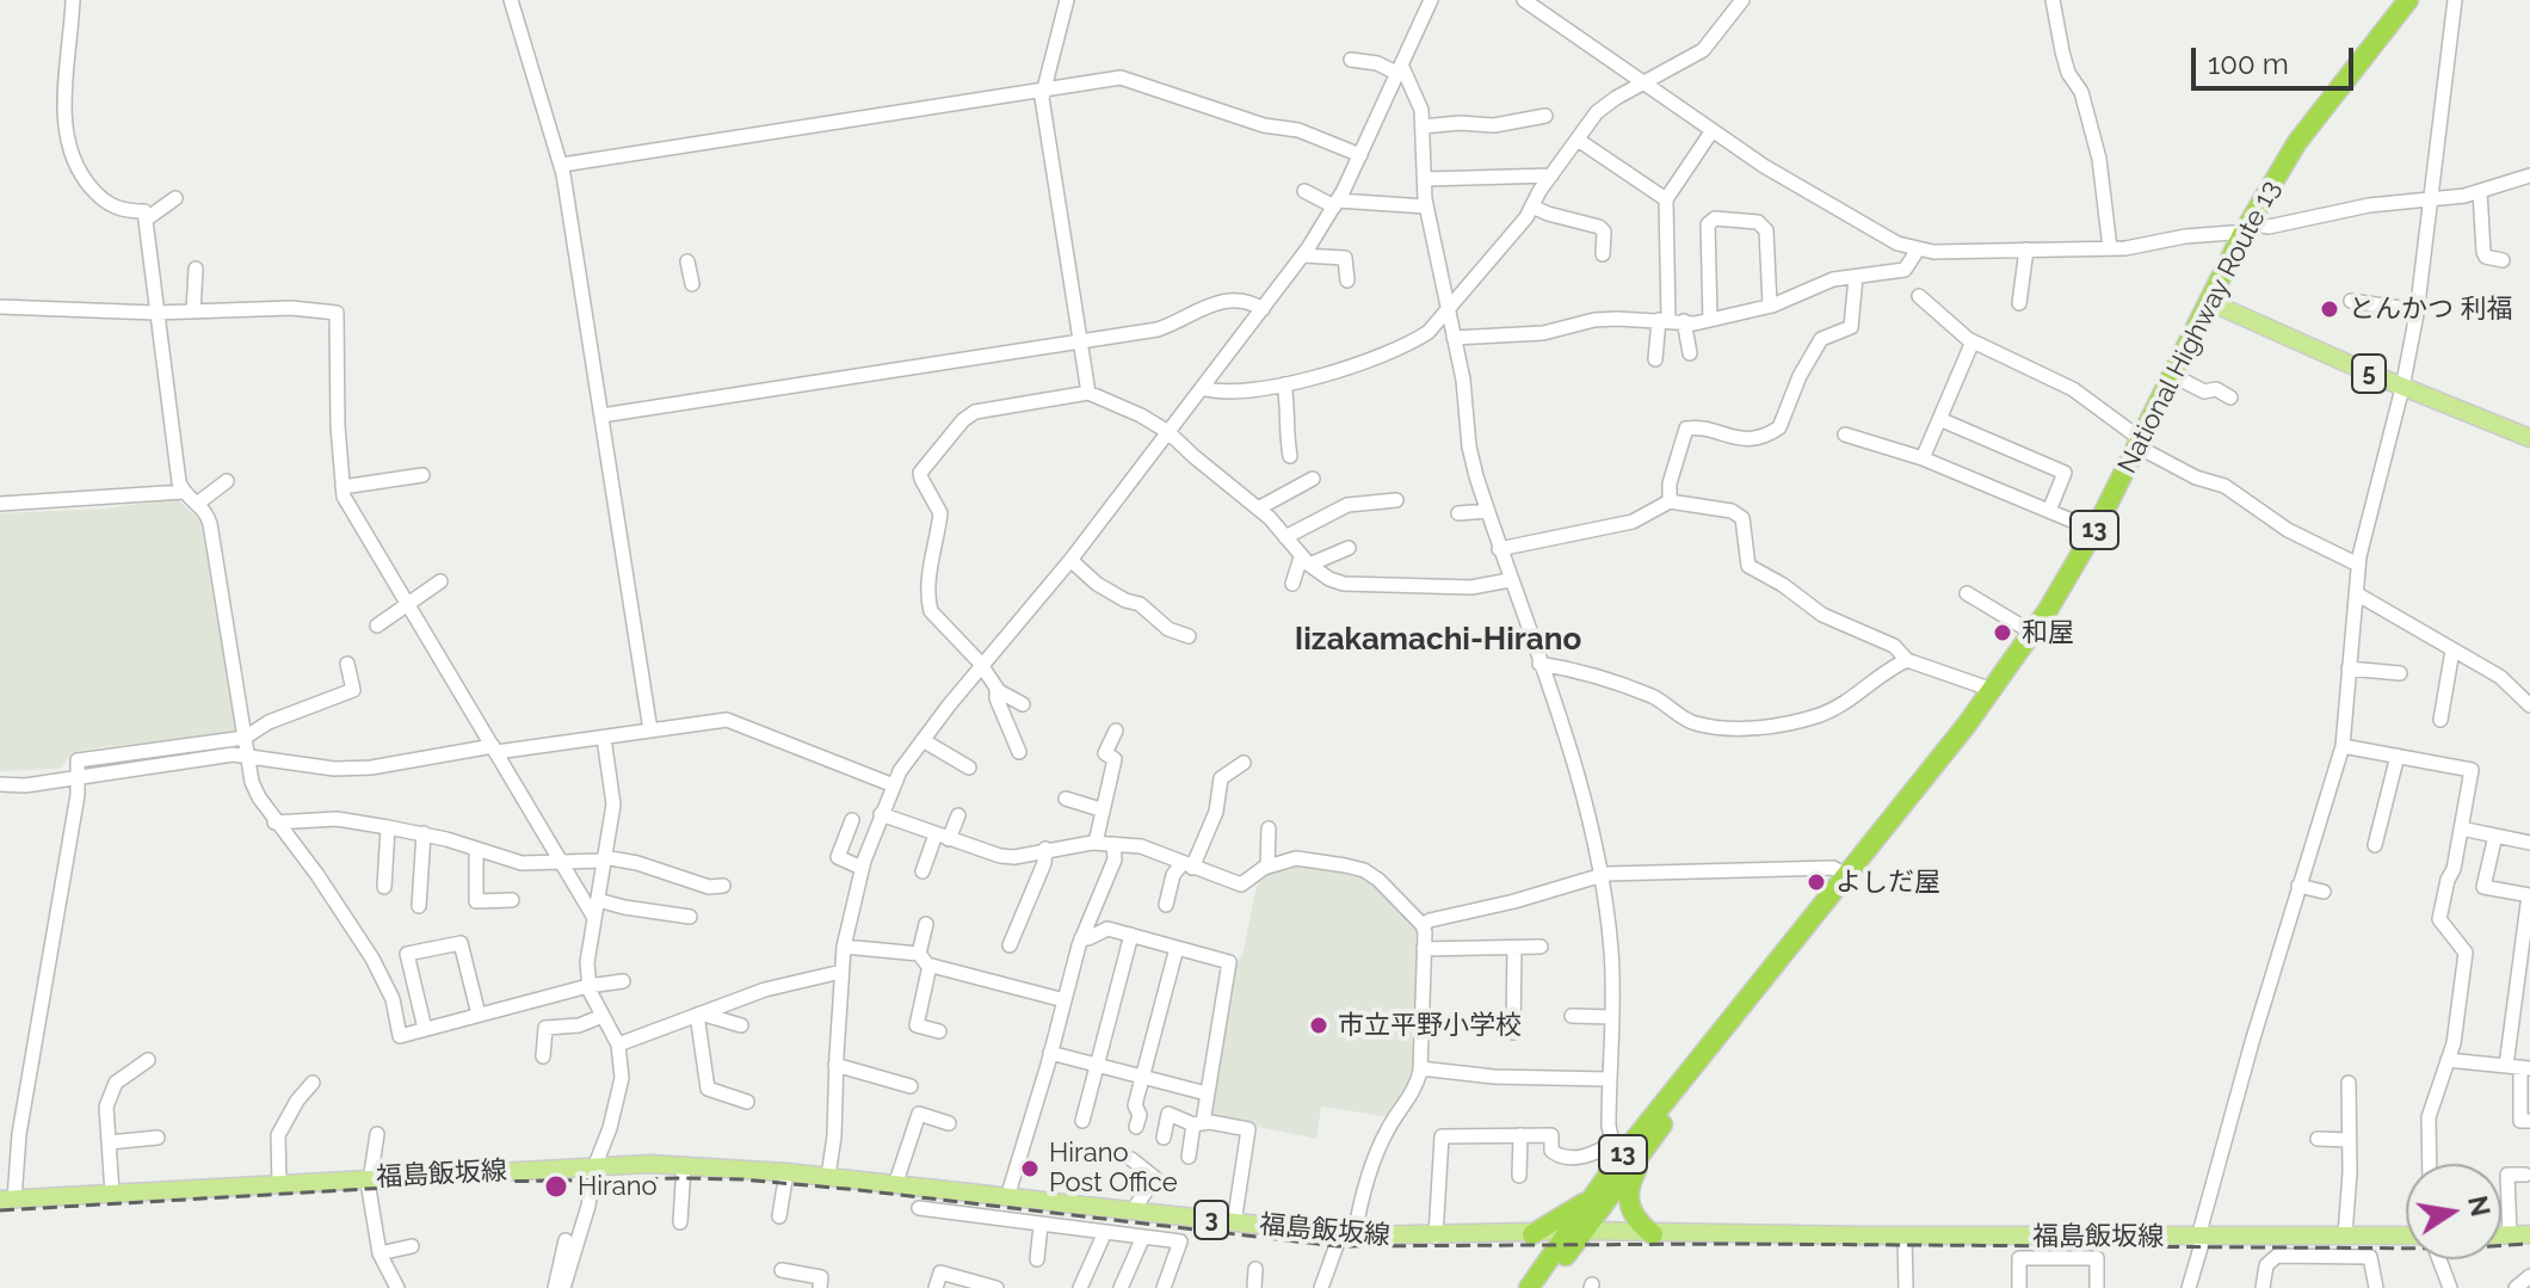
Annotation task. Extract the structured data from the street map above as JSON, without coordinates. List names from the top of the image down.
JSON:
{
  "streets": {
    "highway": ["National Highway Route 13", "13"],
    "main road": ["5", "福島飯坂線", "3"]
  },
  "crossings": [
    ["National Highway Route 13", "5"],
    ["National Highway Route 13", "福島飯坂線"]
  ],
  "districts": ["Iizakamachi-Hirano"],
  "places": [
    "とんかつ 利福",
    "和屋",
    "よしだ屋",
    "市立平野小学校",
    "Hirano Post Office",
    "Hirano"
  ],
  "scale_bar": "100 m",
  "north": "right"
}
